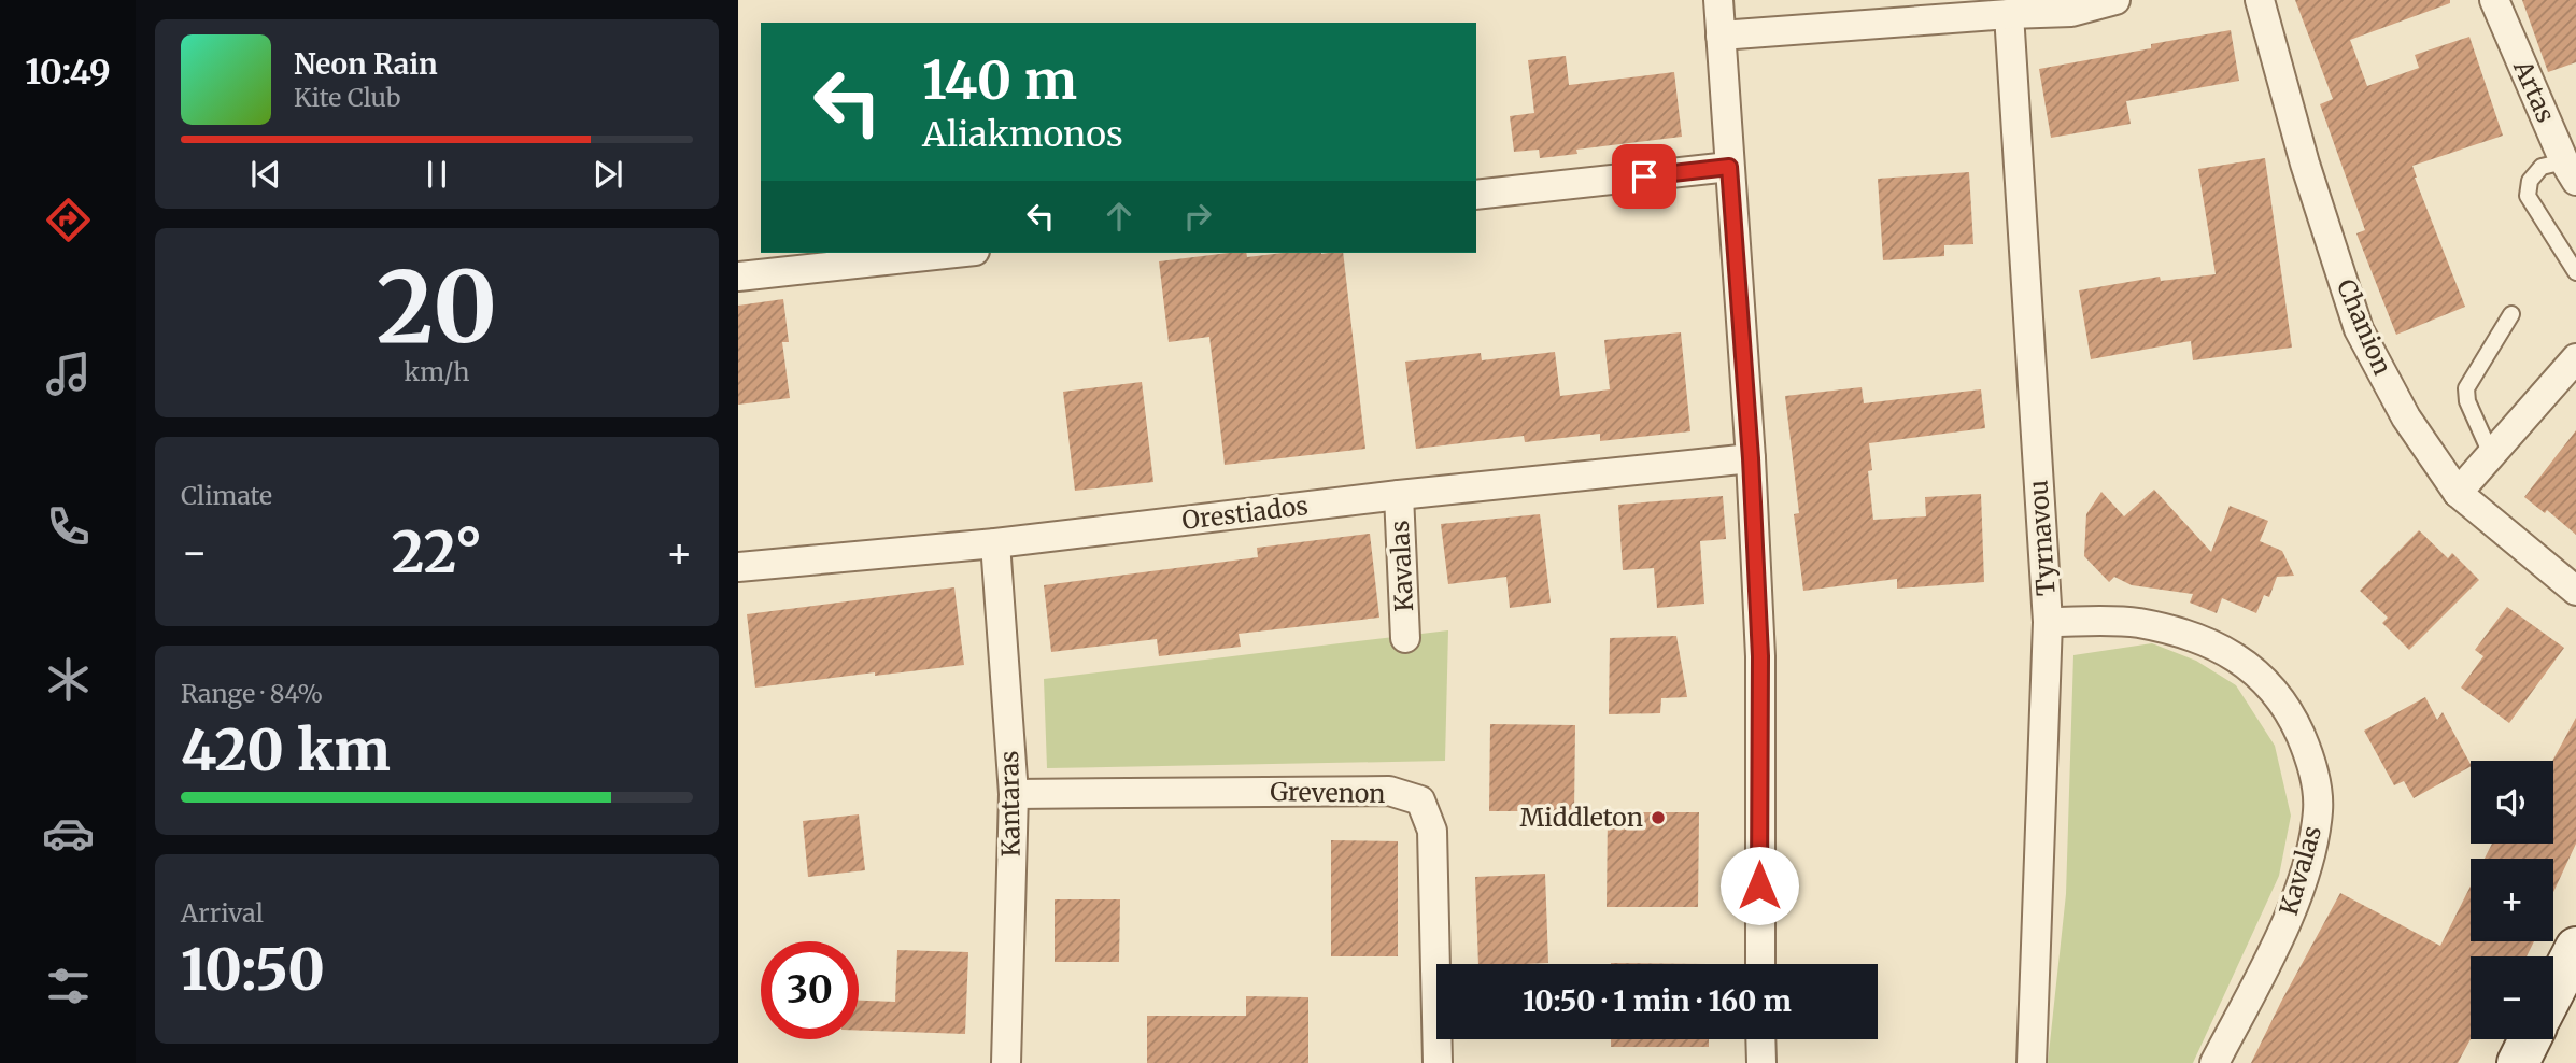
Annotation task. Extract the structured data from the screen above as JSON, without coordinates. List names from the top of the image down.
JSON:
{
  "streets": {
    "street": [
      "Artas",
      "Chanion",
      "Orestiados",
      "Tyrnavou",
      "Kavalas",
      "Grevenon",
      "Kantaras"
    ]
  },
  "crossings": [
    ["Orestiados", "Kavalas"],
    ["Orestiados", "Kantaras"],
    ["Tyrnavou", "Kavalas"],
    ["Grevenon", "Kantaras"]
  ],
  "places": ["Middleton"],
  "page": {
    "tabs": "10:49",
    "turn": ["140 m", "Aliakmonos"],
    "song": ["Neon Rain", "Kite Club"],
    "tile": [
      ["20", "km/h"],
      "Climate",
      ["Range · 84%", "420 km"],
      ["Arrival", "10:50"]
    ],
    "heat": ["−", "22°", "+"],
    "map_buttons": ["+", "−"],
    "limit": "30",
    "trip": "10:50 · 1 min · 160 m"
  }
}
